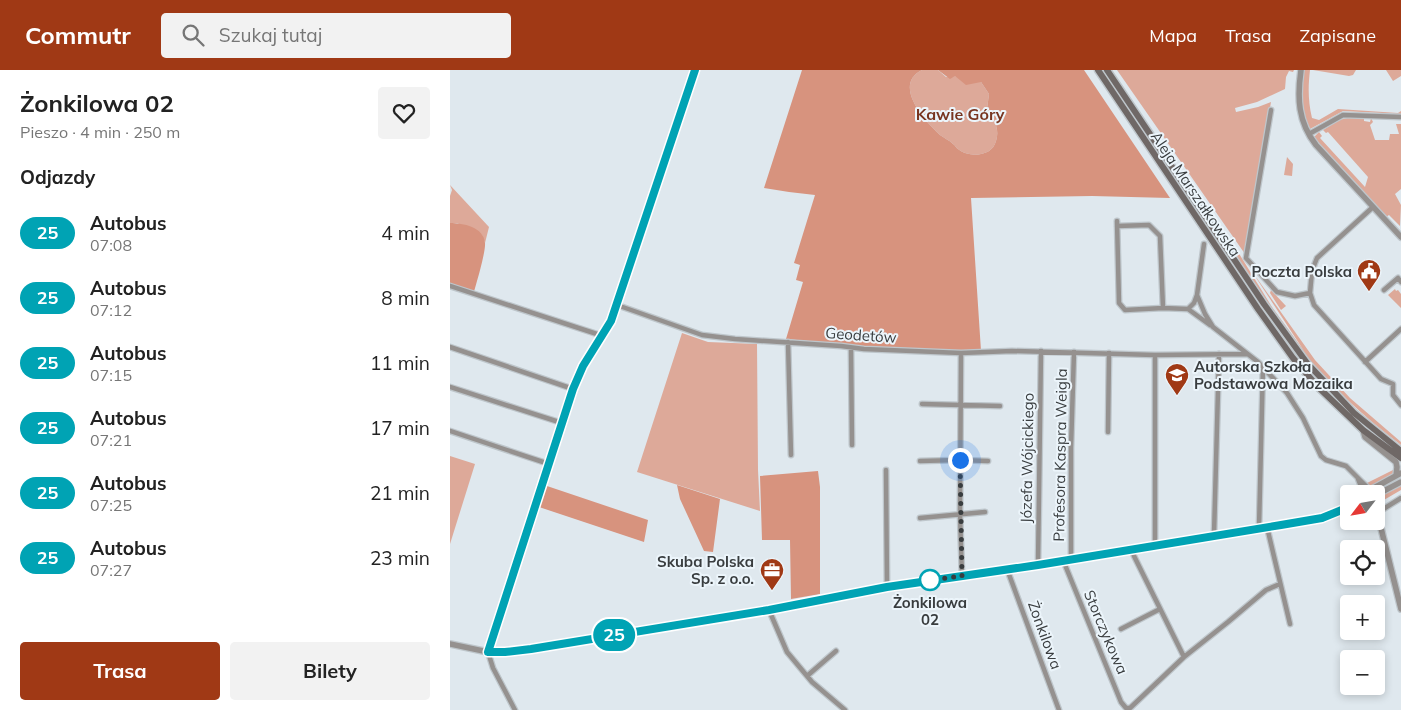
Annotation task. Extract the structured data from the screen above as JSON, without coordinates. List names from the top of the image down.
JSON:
{
  "streets": {
    "main road": ["Aleja Marszałkowska"],
    "street": [
      "Geodetów",
      "Profesora Kaspra Weigla",
      "Józefa Wójcickiego",
      "Storczykowa",
      "Żonkilowa"
    ]
  },
  "crossings": [
    ["Geodetów", "Profesora Kaspra Weigla"],
    ["Geodetów", "Józefa Wójcickiego"]
  ],
  "districts": ["Kawie Góry"],
  "places": {
    "public building": ["Poczta Polska"],
    "school or university": ["Autorska Szkoła Podstawowa Mozaika"],
    "other": ["Żonkilowa 02"],
    "office": ["Skuba Polska Sp. z o.o."]
  },
  "lines": ["bus line 25"],
  "north": "bottom left",
  "page": {
    "header": "Commutr",
    "search": "Szukaj tutaj",
    "nav": ["Mapa", "Trasa", "Zapisane"],
    "heading": [
      ["Żonkilowa 02", "Pieszo · 4 min · 250 m"],
      "Odjazdy"
    ],
    "on_map": "25",
    "list": [
      {
        "mark": "25",
        "name": "Autobus",
        "note": "07:08",
        "value": "4 min"
      },
      {
        "mark": "25",
        "name": "Autobus",
        "note": "07:12",
        "value": "8 min"
      },
      {
        "mark": "25",
        "name": "Autobus",
        "note": "07:15",
        "value": "11 min"
      },
      {
        "mark": "25",
        "name": "Autobus",
        "note": "07:21",
        "value": "17 min"
      },
      {
        "mark": "25",
        "name": "Autobus",
        "note": "07:25",
        "value": "21 min"
      },
      {
        "mark": "25",
        "name": "Autobus",
        "note": "07:27",
        "value": "23 min"
      }
    ],
    "map_buttons": ["+", "−"],
    "buttons": ["Trasa", "Bilety"]
  }
}
